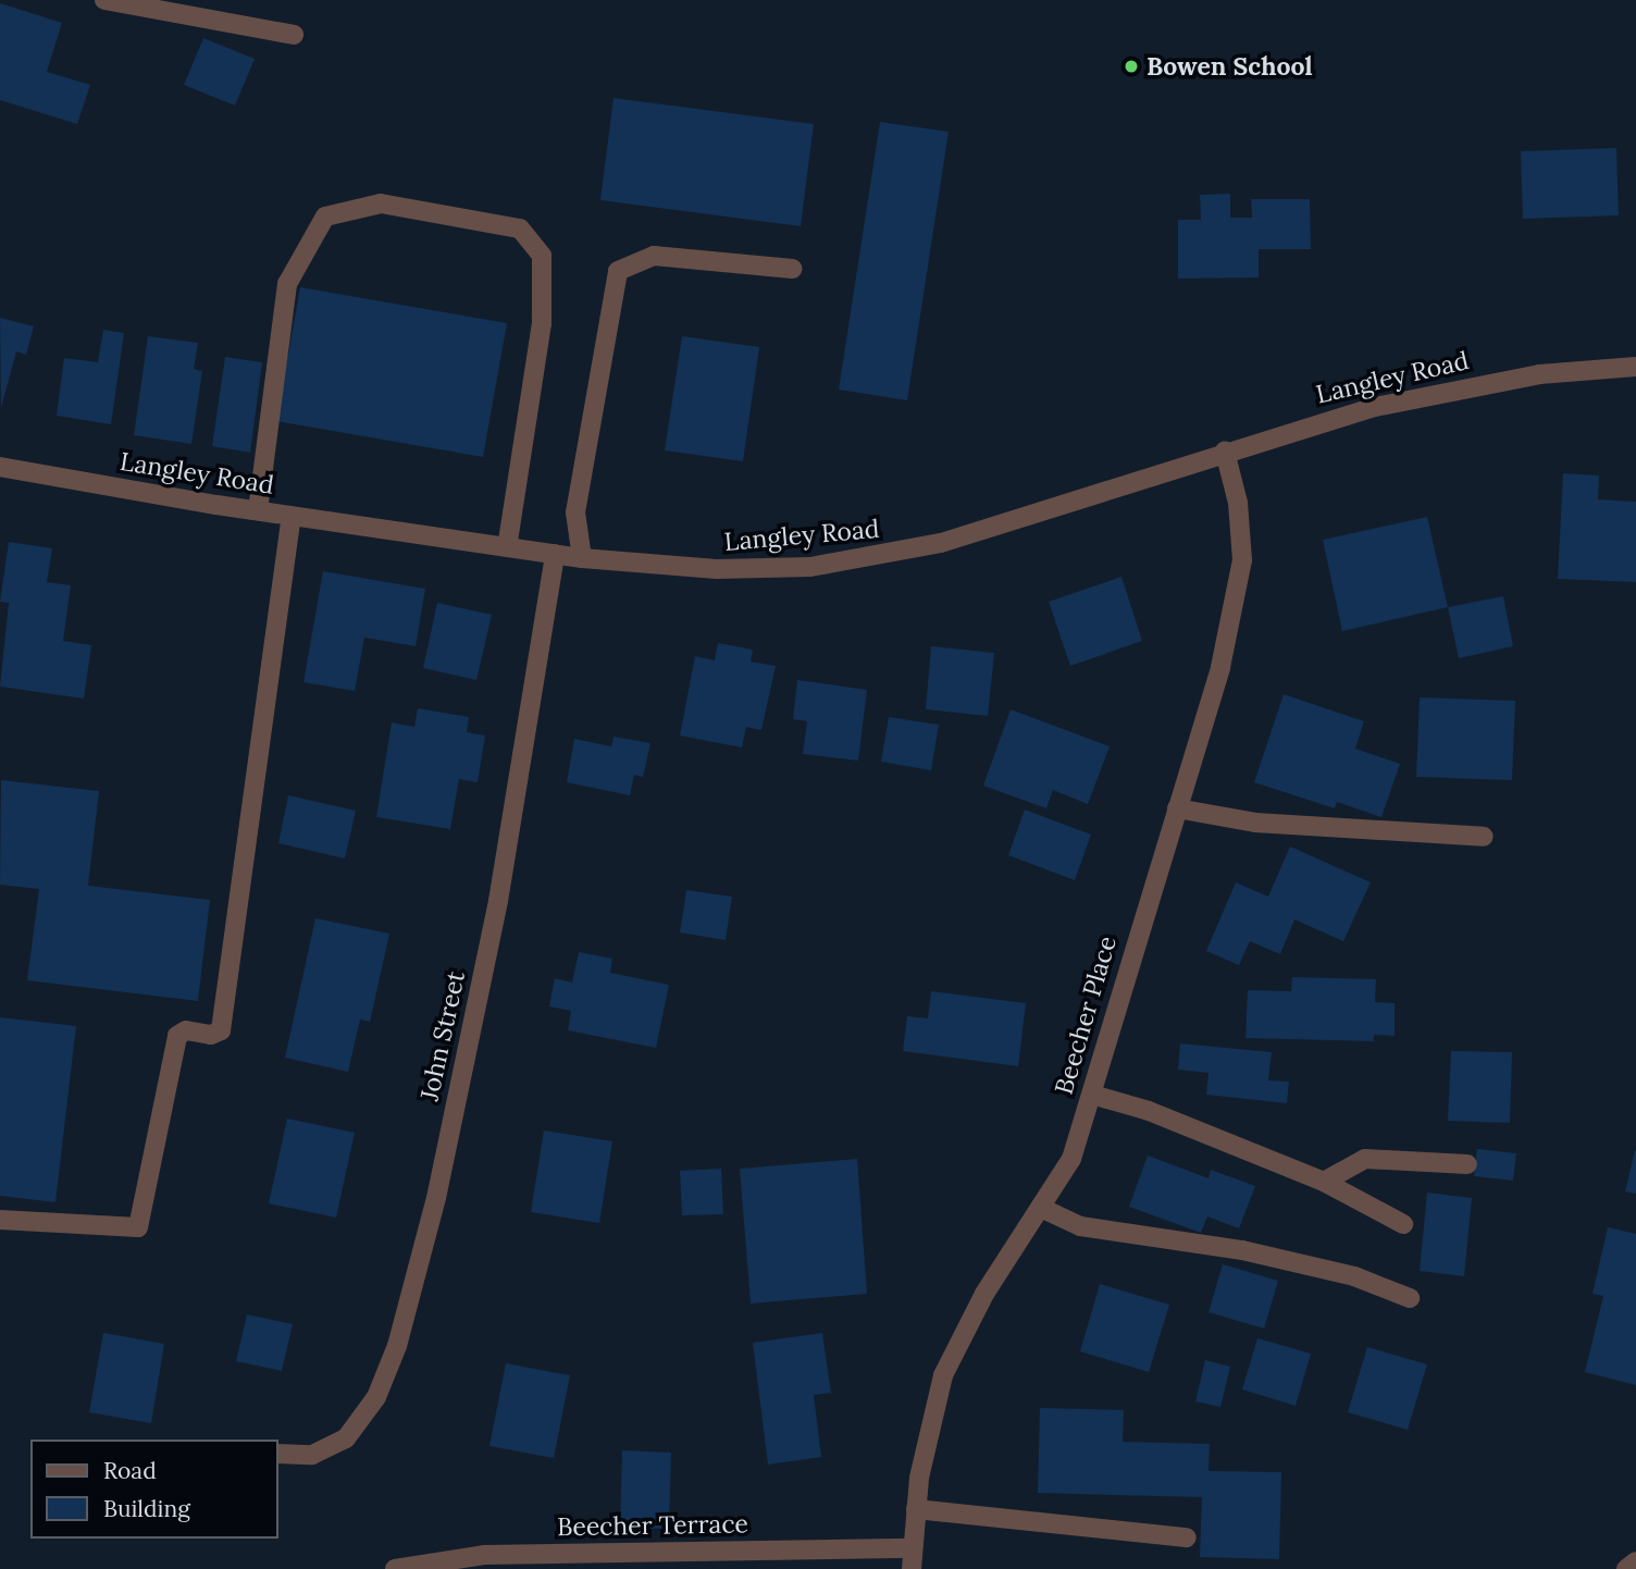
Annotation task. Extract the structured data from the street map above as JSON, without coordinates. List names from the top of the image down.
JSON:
{
  "streets": {
    "street": [
      "Langley Road",
      "Beecher Place",
      "John Street",
      "Beecher Terrace"
    ]
  },
  "crossings": [
    ["Langley Road", "Beecher Place"],
    ["Langley Road", "John Street"],
    ["Beecher Place", "Beecher Terrace"]
  ],
  "places": ["Bowen School"],
  "legend": ["Road", "Building"]
}
